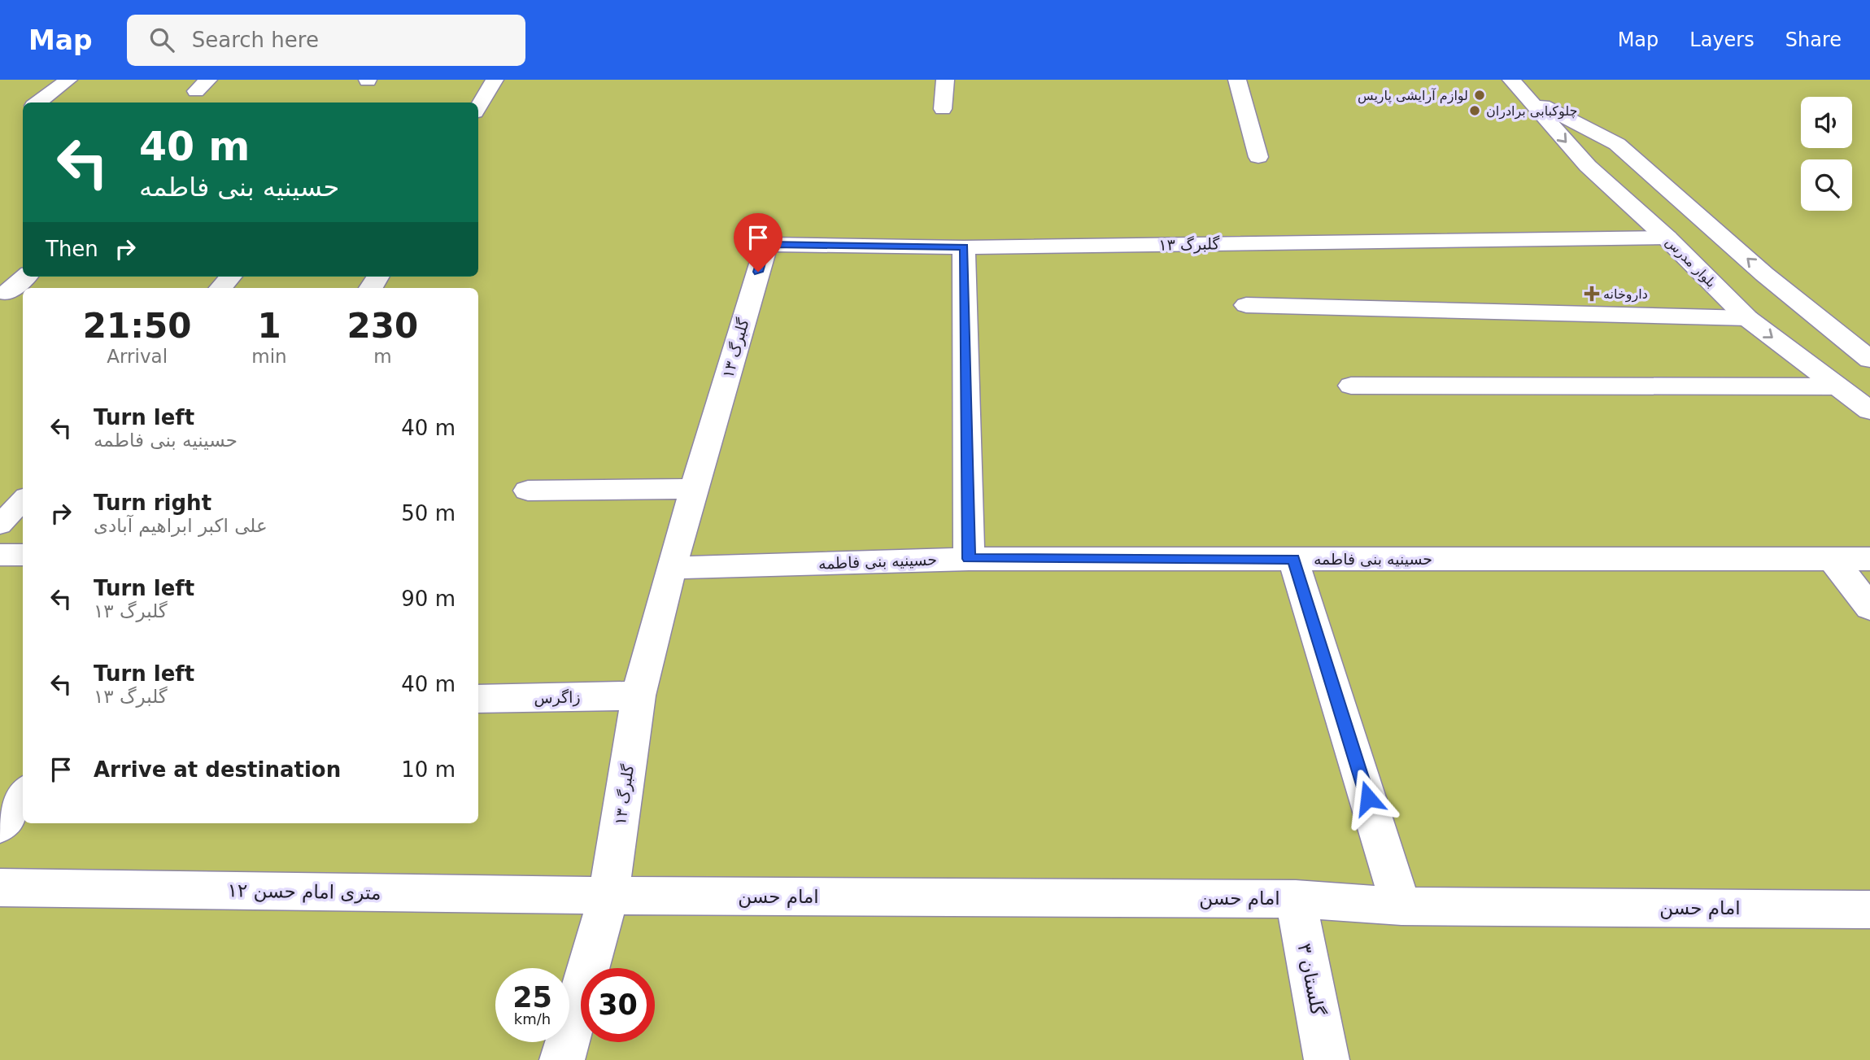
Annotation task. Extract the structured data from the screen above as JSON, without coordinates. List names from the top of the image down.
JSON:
{
  "streets": {
    "street": [
      "گلبرگ ۱۳",
      "بلوار مدرس",
      "حسینیه بنی فاطمه",
      "زاگرس",
      "۱۲ متری امام حسن",
      "امام حسن",
      "گلستان ۳"
    ]
  },
  "crossings": [
    ["گلبرگ ۱۳", "بلوار مدرس"],
    ["گلبرگ ۱۳", "حسینیه بنی فاطمه"],
    ["گلبرگ ۱۳", "زاگرس"],
    ["گلبرگ ۱۳", "۱۲ متری امام حسن"],
    ["گلبرگ ۱۳", "امام حسن"],
    ["۱۲ متری امام حسن", "امام حسن"],
    ["امام حسن", "گلستان ۳"]
  ],
  "places": {
    "other": ["لوازم آرایشی پاریس", "چلوکبابی برادران"],
    "health": ["داروخانه"]
  },
  "page": {
    "header": "Map",
    "search": "Search here",
    "nav": ["Map", "Layers", "Share"],
    "turn": ["40 m", "حسینیه بنی فاطمه"],
    "then": "Then",
    "eta": [
      "21:50",
      "Arrival",
      "1",
      "min",
      "230",
      "m"
    ],
    "list": [
      {
        "name": "Turn left",
        "note": "حسینیه بنی فاطمه",
        "value": "40 m"
      },
      {
        "name": "Turn right",
        "note": "علی اکبر ابراهیم آبادی",
        "value": "50 m"
      },
      {
        "name": "Turn left",
        "note": "گلبرگ ۱۳",
        "value": "90 m"
      },
      {
        "name": "Turn left",
        "note": "گلبرگ ۱۳",
        "value": "40 m"
      },
      {
        "name": "Arrive at destination",
        "value": "10 m"
      }
    ],
    "speed": "25 km/h",
    "limit": "30"
  }
}
